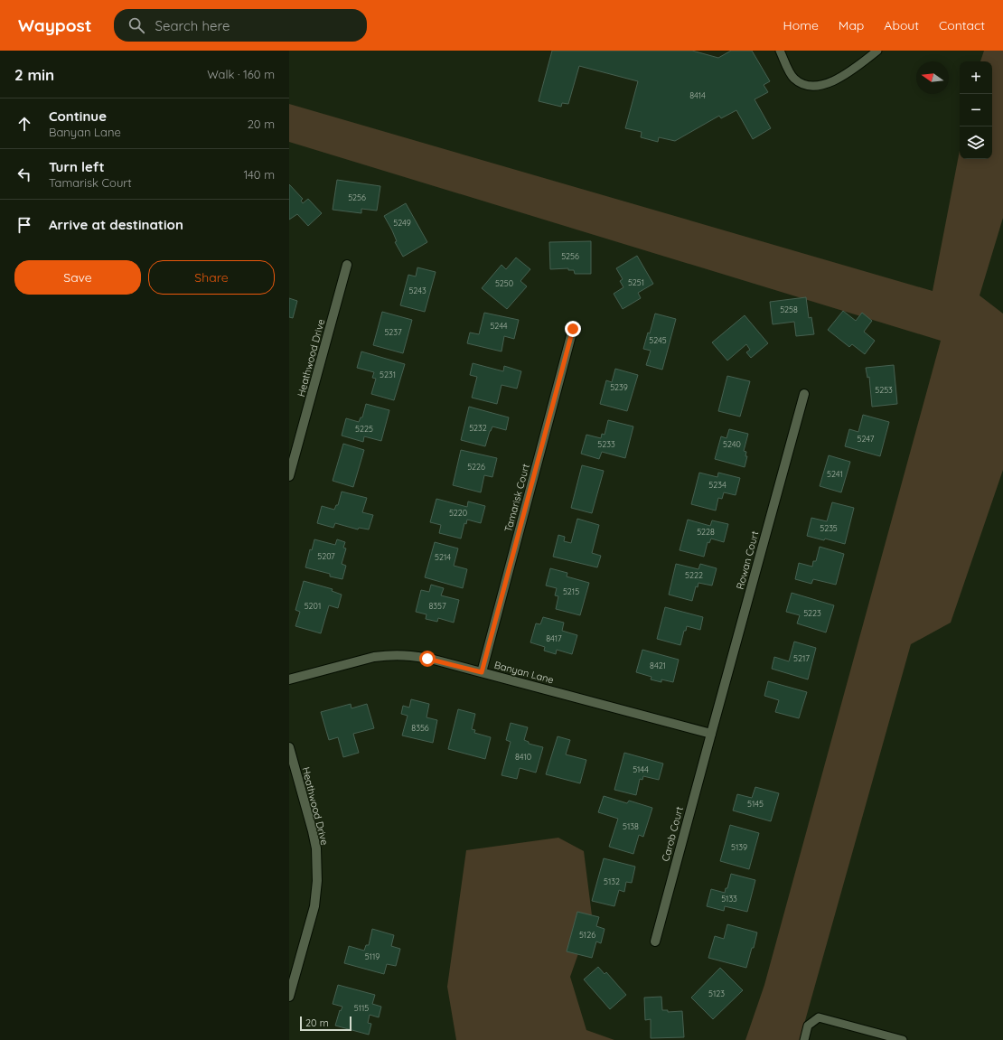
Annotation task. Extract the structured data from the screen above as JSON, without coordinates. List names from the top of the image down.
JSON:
{
  "streets": {
    "street": [
      "Heathwood Drive",
      "Tamarisk Court",
      "Rowan Court",
      "Banyan Lane",
      "Carob Court"
    ]
  },
  "crossings": [
    ["Tamarisk Court", "Banyan Lane"],
    ["Rowan Court", "Banyan Lane"],
    ["Rowan Court", "Carob Court"],
    ["Banyan Lane", "Carob Court"]
  ],
  "house_numbers": [
    "8414",
    "5256",
    "5249",
    "5256",
    "5251",
    "5250",
    "5243",
    "5258",
    "5244",
    "5237",
    "5245",
    "5231",
    "5239",
    "5253",
    "5232",
    "5225",
    "5247",
    "5233",
    "5240",
    "5226",
    "5241",
    "5234",
    "5220",
    "5235",
    "5228",
    "5207",
    "5214",
    "5222",
    "5215",
    "5201",
    "8357",
    "5223",
    "8417",
    "5217",
    "8421",
    "8356",
    "8410",
    "5144",
    "5145",
    "5138",
    "5139",
    "5132",
    "5133",
    "5126",
    "5119",
    "5123",
    "5115"
  ],
  "scale_bar": "20 m",
  "north": "left",
  "page": {
    "header": "Waypost",
    "search": "Search here",
    "nav": [
      "Home",
      "Map",
      "About",
      "Contact"
    ],
    "heading": ["2 min", "Walk · 160 m"],
    "map_buttons": ["+", "−"],
    "list": [
      ["Continue", "Banyan Lane", "20 m"],
      ["Turn left", "Tamarisk Court", "140 m"],
      "Arrive at destination"
    ],
    "buttons": ["Save", "Share"],
    "scale": "20 m"
  }
}
